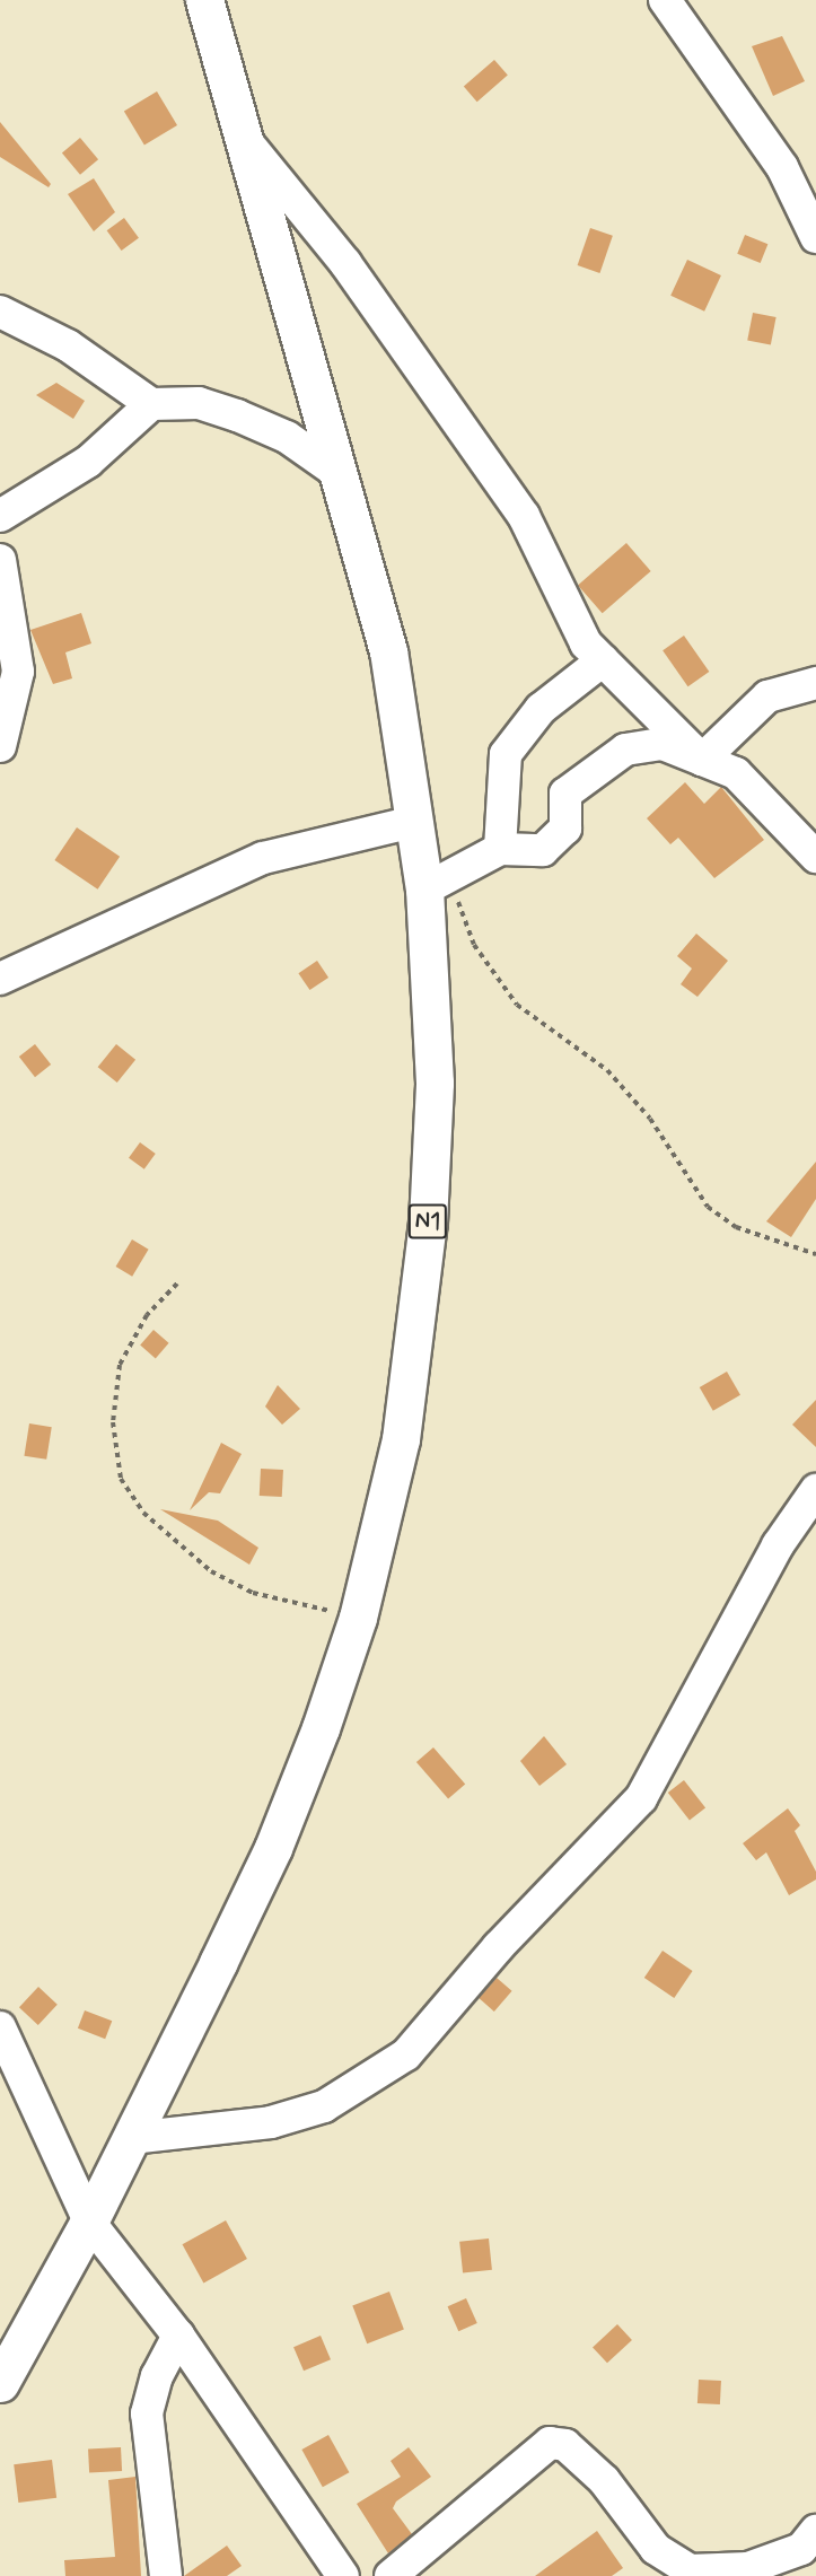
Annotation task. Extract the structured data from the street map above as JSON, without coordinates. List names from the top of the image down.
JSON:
{
  "streets": {
    "highway": ["N1"]
  }
}
